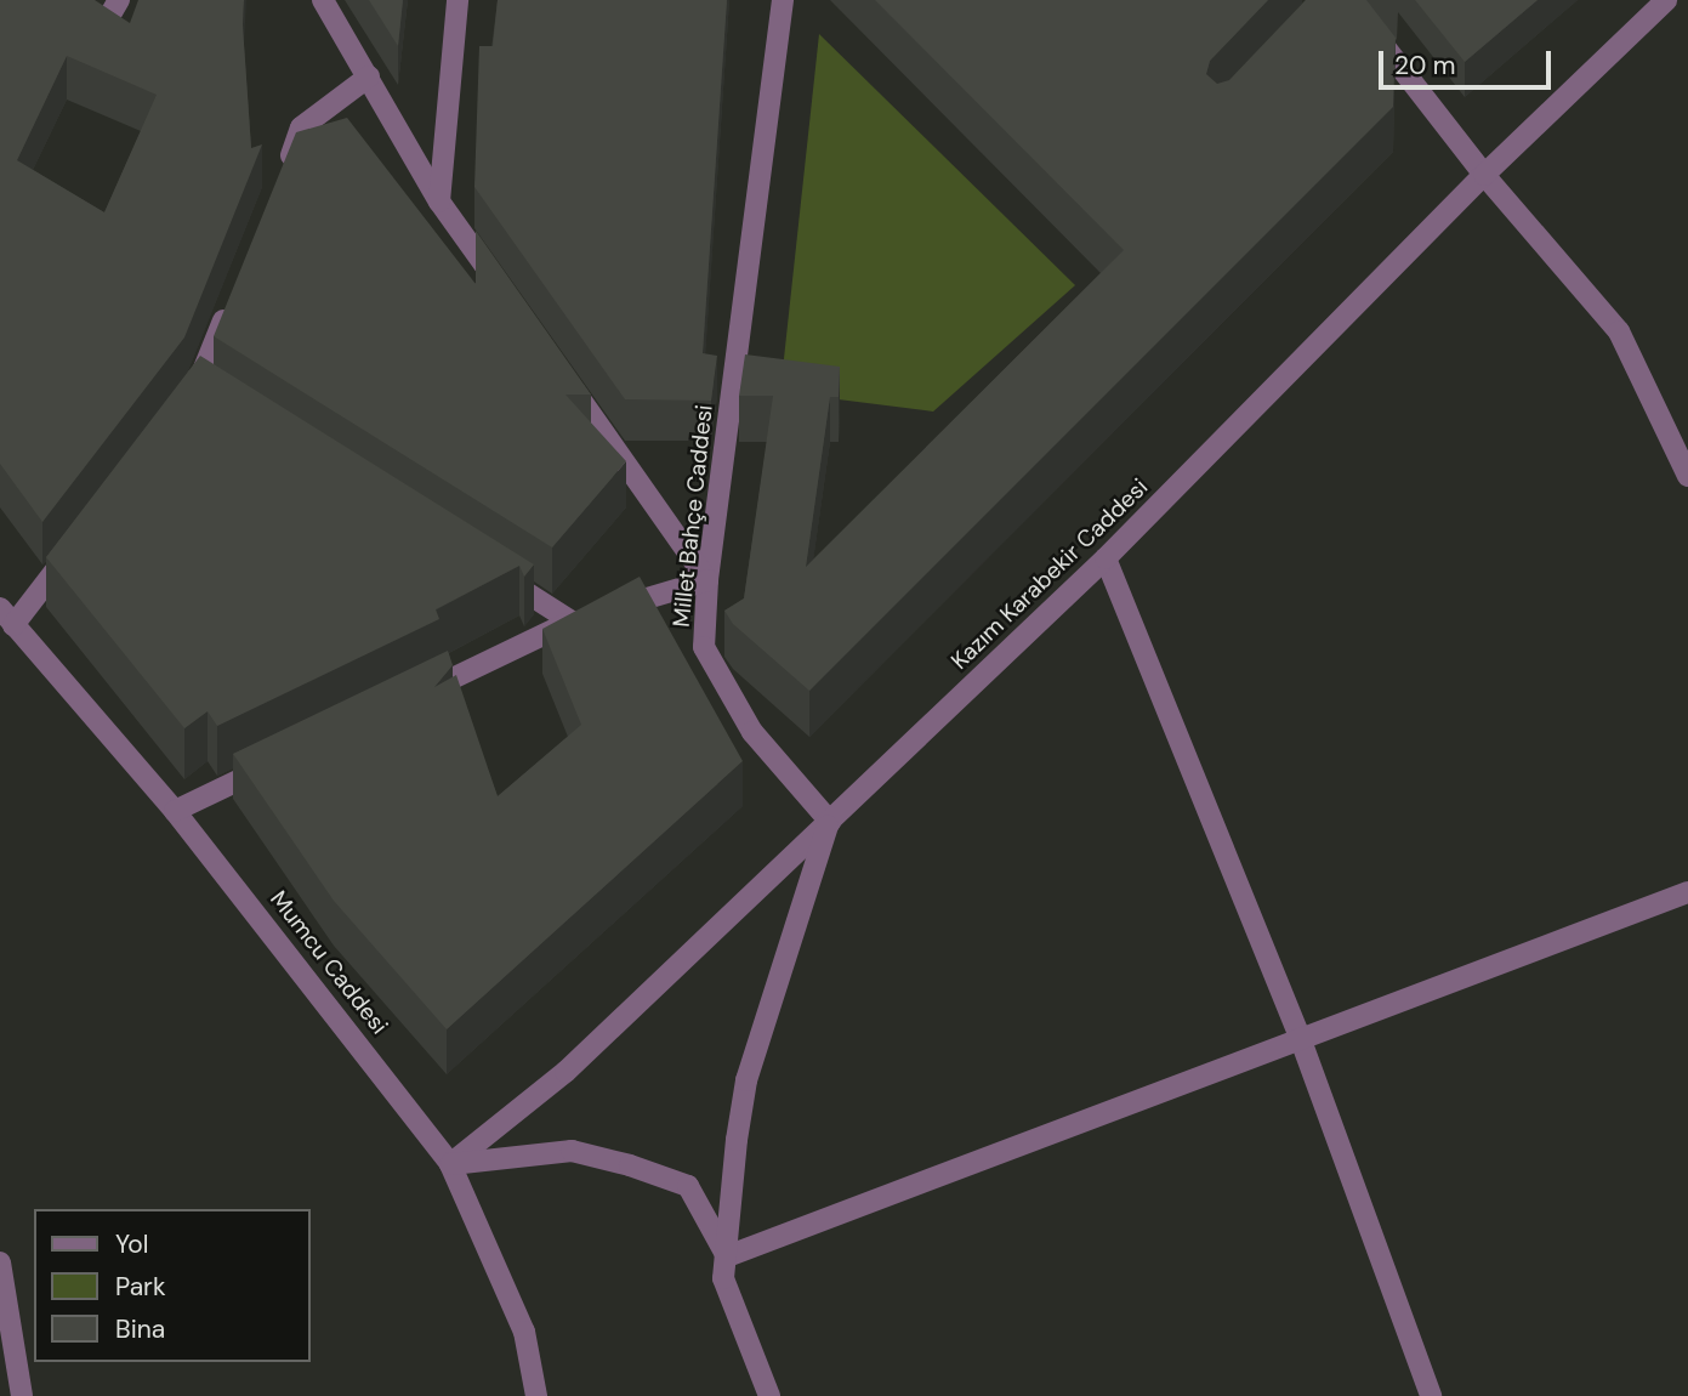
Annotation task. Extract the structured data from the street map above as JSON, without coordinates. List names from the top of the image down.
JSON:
{
  "streets": {
    "street": ["Millet Bahçe Caddesi", "Kazım Karabekir Caddesi", "Mumcu Caddesi"]
  },
  "crossings": [
    ["Millet Bahçe Caddesi", "Kazım Karabekir Caddesi"],
    ["Kazım Karabekir Caddesi", "Mumcu Caddesi"]
  ],
  "legend": ["Yol", "Park", "Bina"],
  "scale_bar": "20 m"
}
